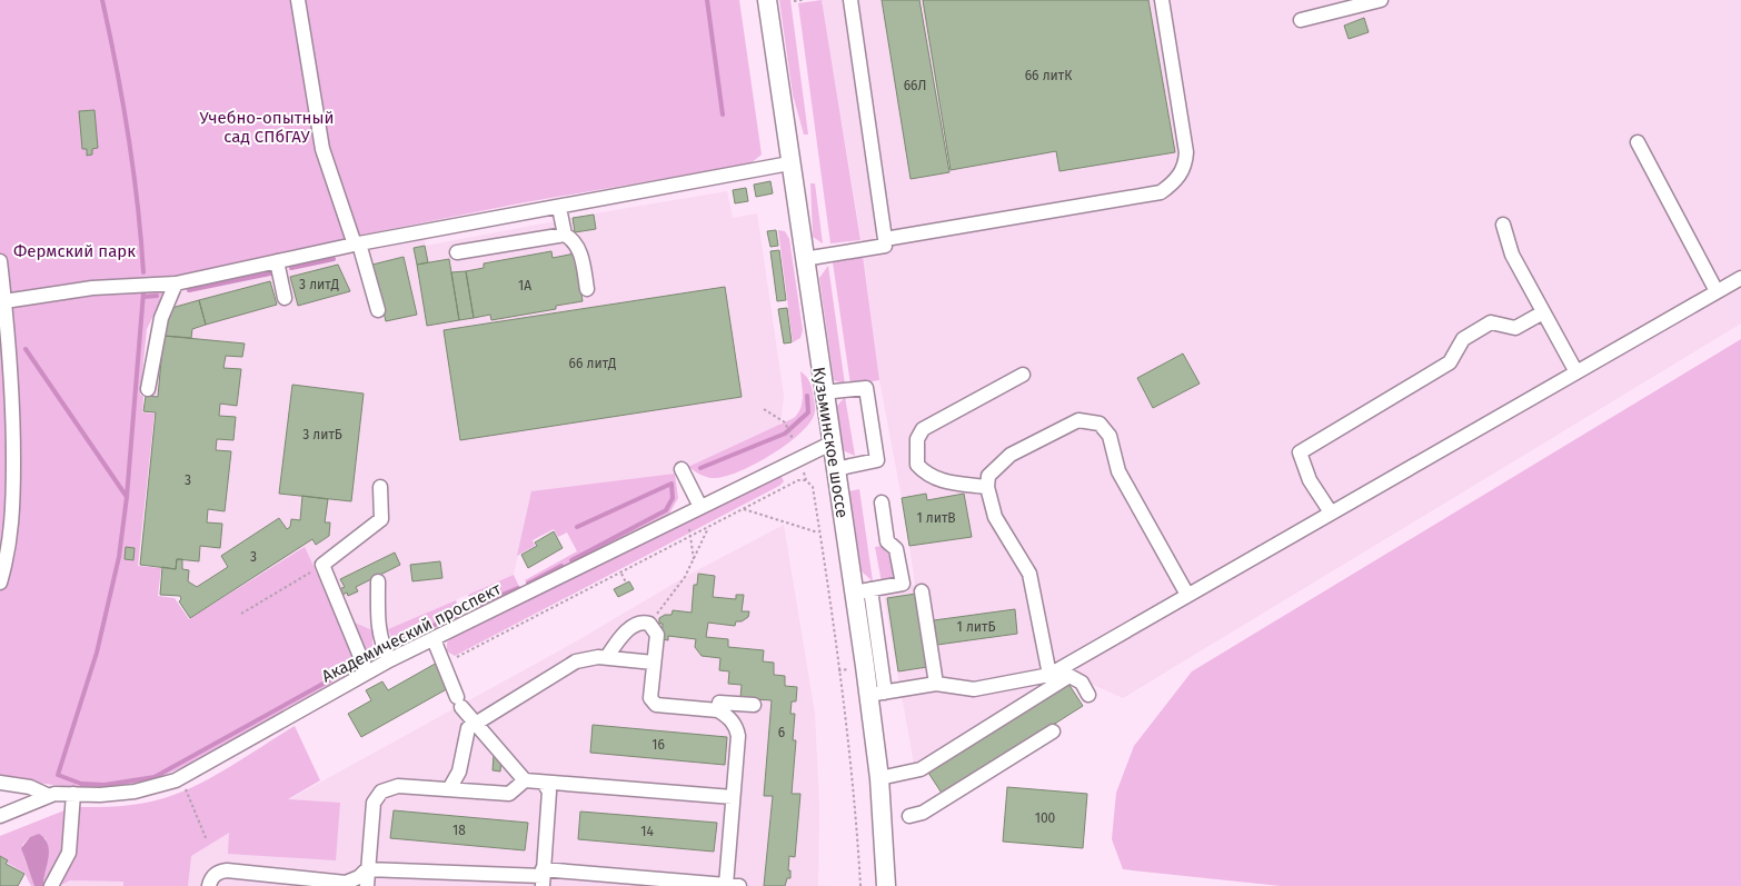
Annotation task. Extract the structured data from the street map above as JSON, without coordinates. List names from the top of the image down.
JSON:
{
  "streets": {
    "main road": ["Кузьминское шоссе"],
    "street": ["Академический проспект"]
  },
  "crossings": [
    ["Кузьминское шоссе", "Академический проспект"]
  ],
  "parks": ["Учебно-опытный сад СПбГАУ", "Фермский парк"],
  "house_numbers": [
    "66 литК",
    "66Л",
    "3 литД",
    "1А",
    "66 литД",
    "3 литБ",
    "3",
    "1 литВ",
    "3",
    "1 литБ",
    "6",
    "16",
    "100",
    "18",
    "14"
  ]
}
